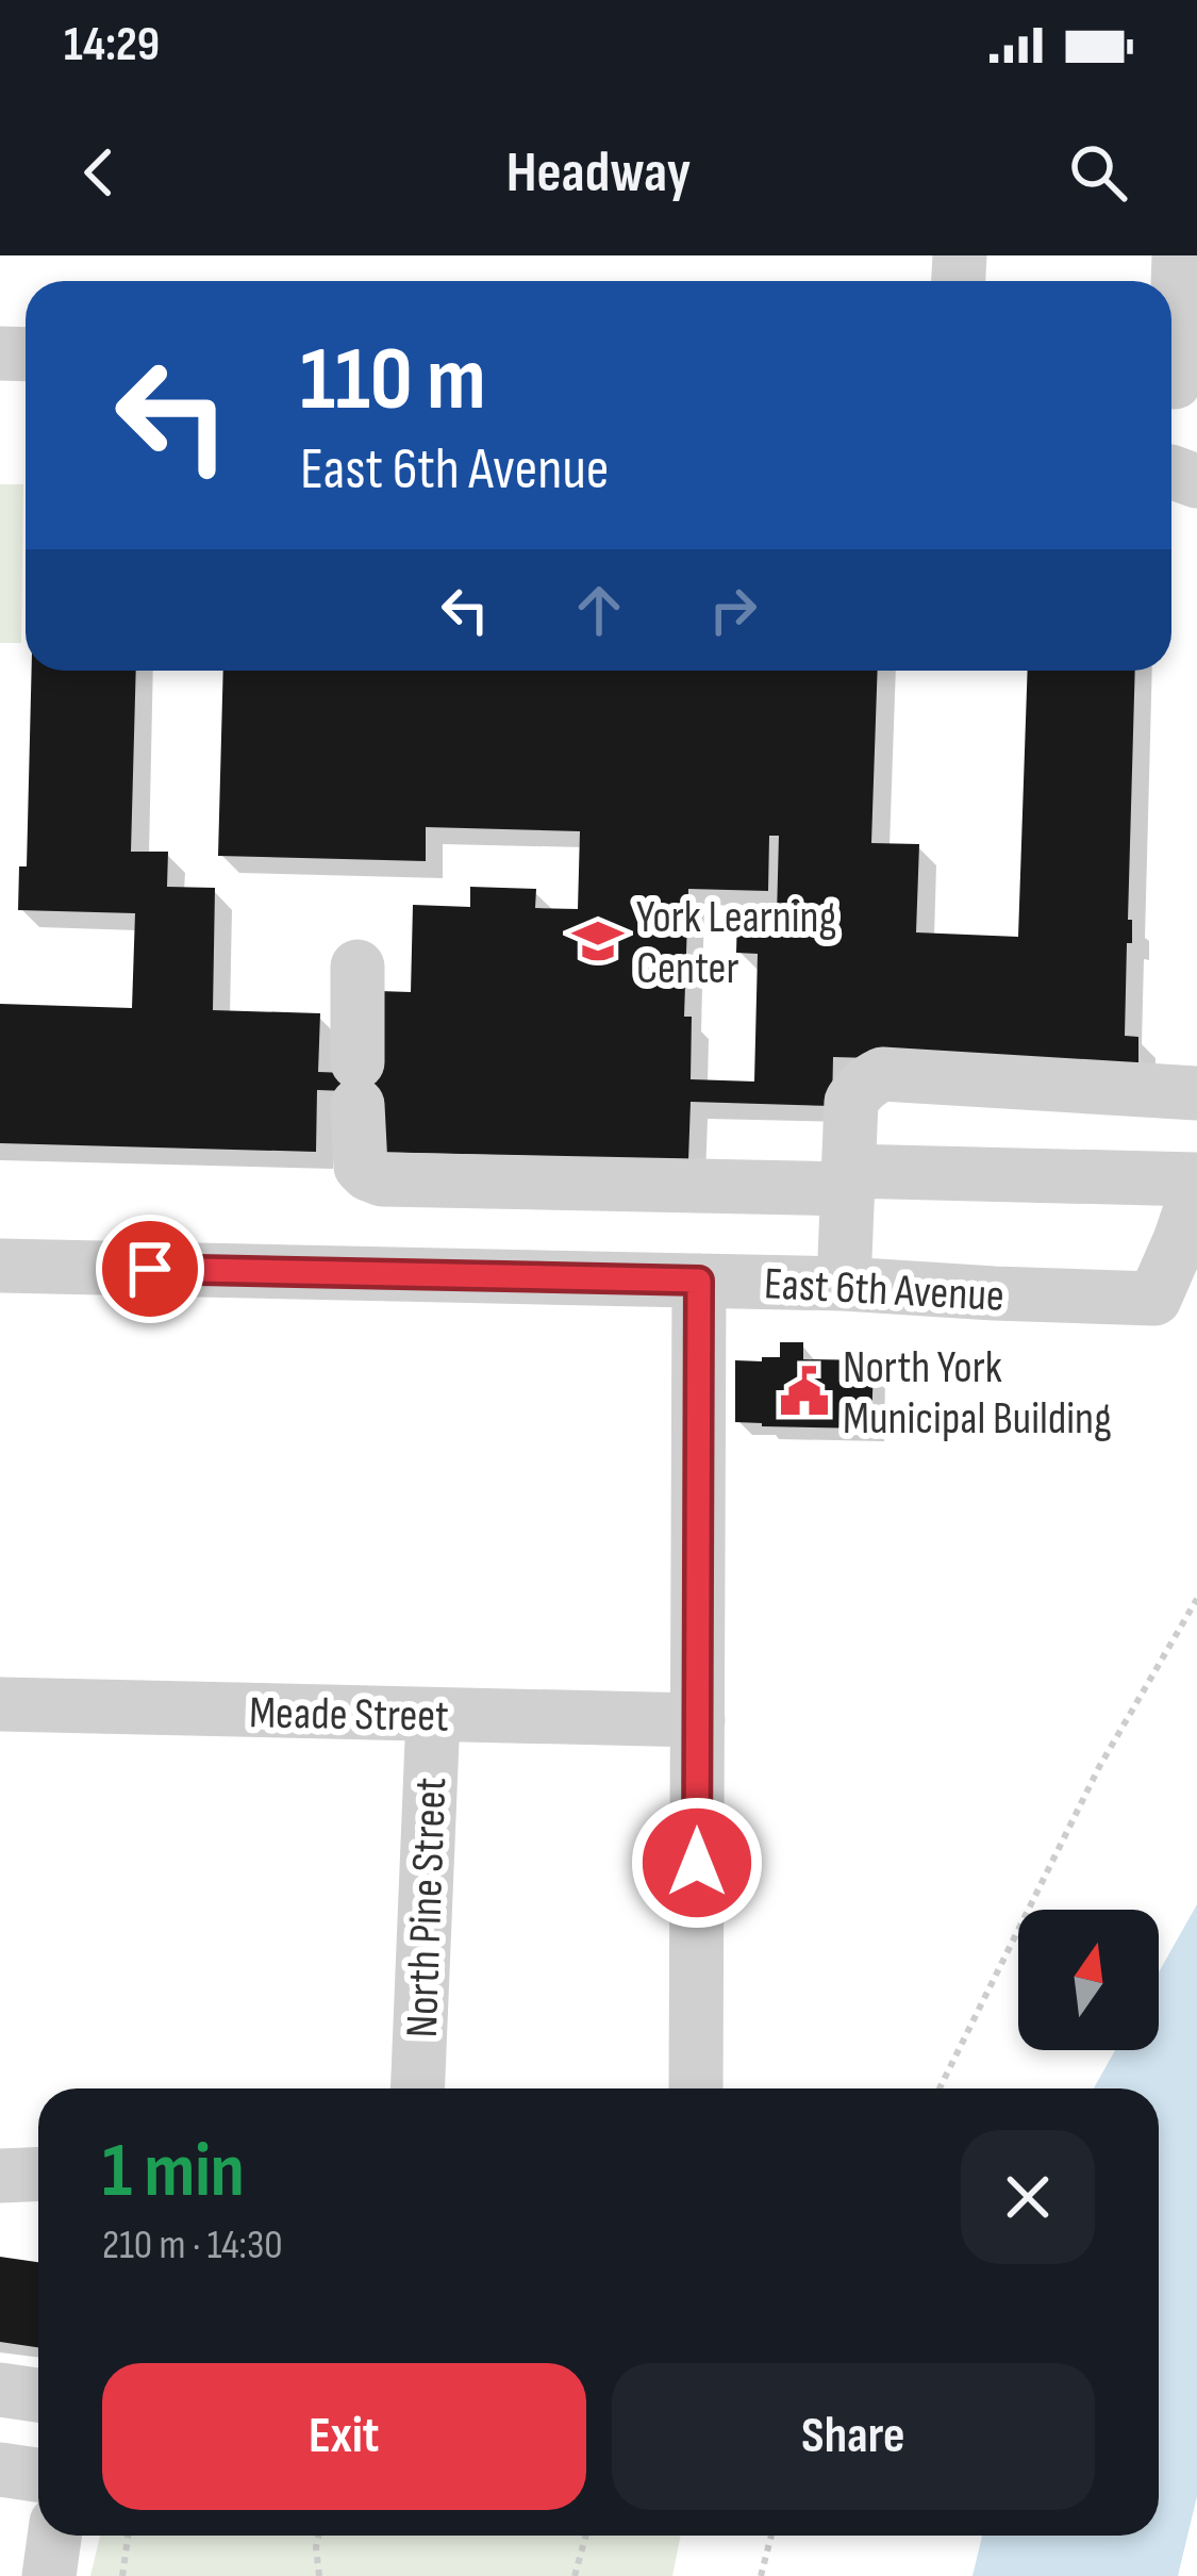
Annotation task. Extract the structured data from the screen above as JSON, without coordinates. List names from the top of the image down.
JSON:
{
  "streets": {
    "street": ["East 6th Avenue", "Meade Street", "North Pine Street"]
  },
  "crossings": [
    ["Meade Street", "North Pine Street"]
  ],
  "places": {
    "school or university": ["York Learning Center"],
    "public building": ["North York Municipal Building"]
  },
  "north": "top",
  "page": {
    "status": "14:29",
    "header": "Headway",
    "turn": ["110 m", "East 6th Avenue"],
    "heading": ["1 min", "210 m · 14:30"],
    "buttons": ["Exit", "Share"]
  }
}
